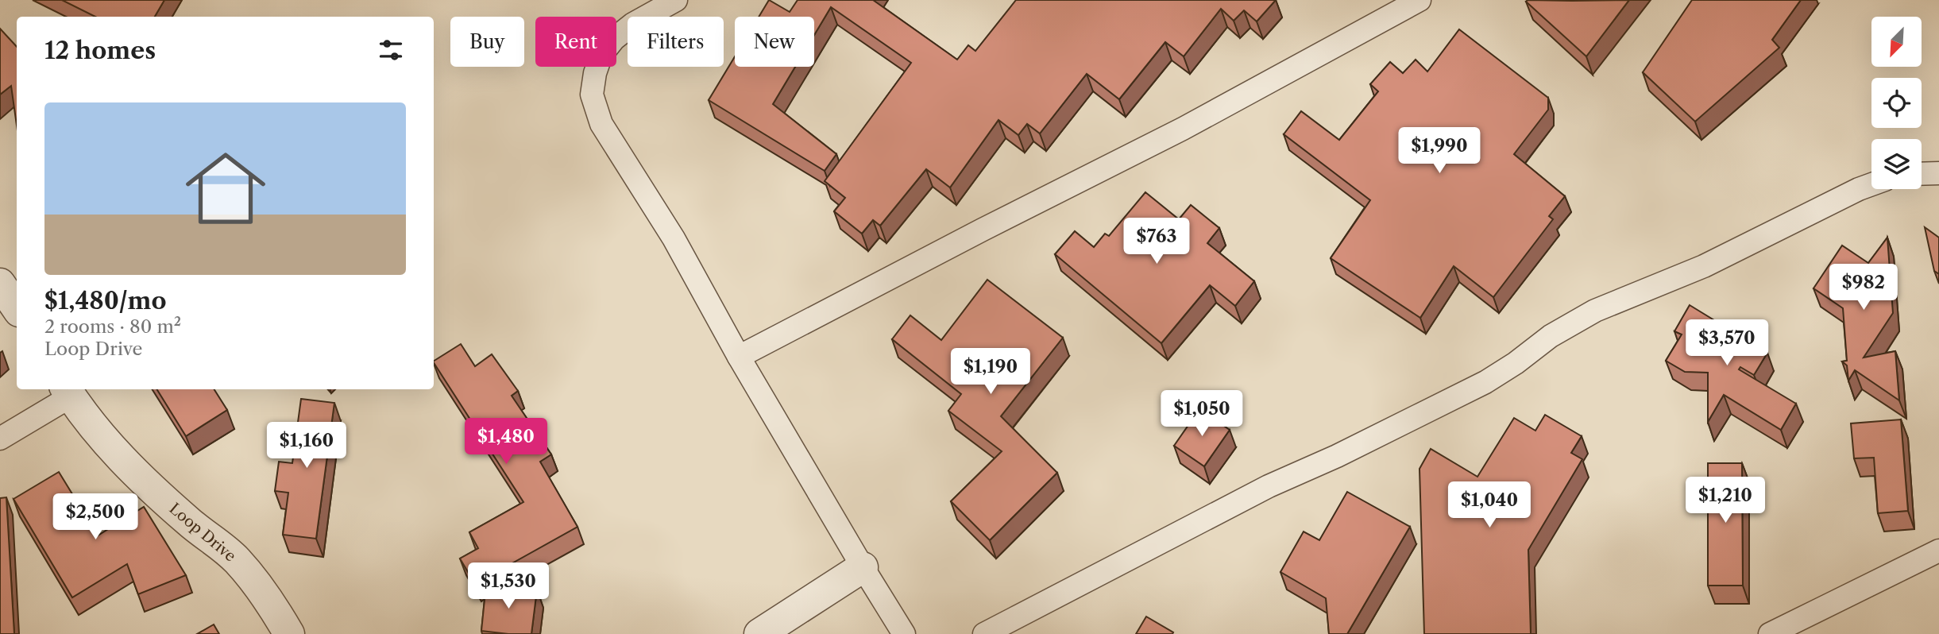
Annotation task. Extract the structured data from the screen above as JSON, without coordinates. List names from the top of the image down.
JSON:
{
  "streets": {
    "street": ["Loop Drive"]
  },
  "north": "bottom left",
  "page": {
    "chip": [
      "Buy",
      "Rent",
      "Filters",
      "New"
    ],
    "heading": "12 homes",
    "list": [
      {
        "name": "$1,480/mo",
        "note": "2 rooms · 80 m² · Loop Drive"
      }
    ],
    "price": [
      "$1,990",
      "$763",
      "$982",
      "$3,570",
      "$1,190",
      "$1,050",
      "$1,480",
      "$1,160",
      "$1,210",
      "$1,040",
      "$2,500",
      "$1,530"
    ]
  }
}
